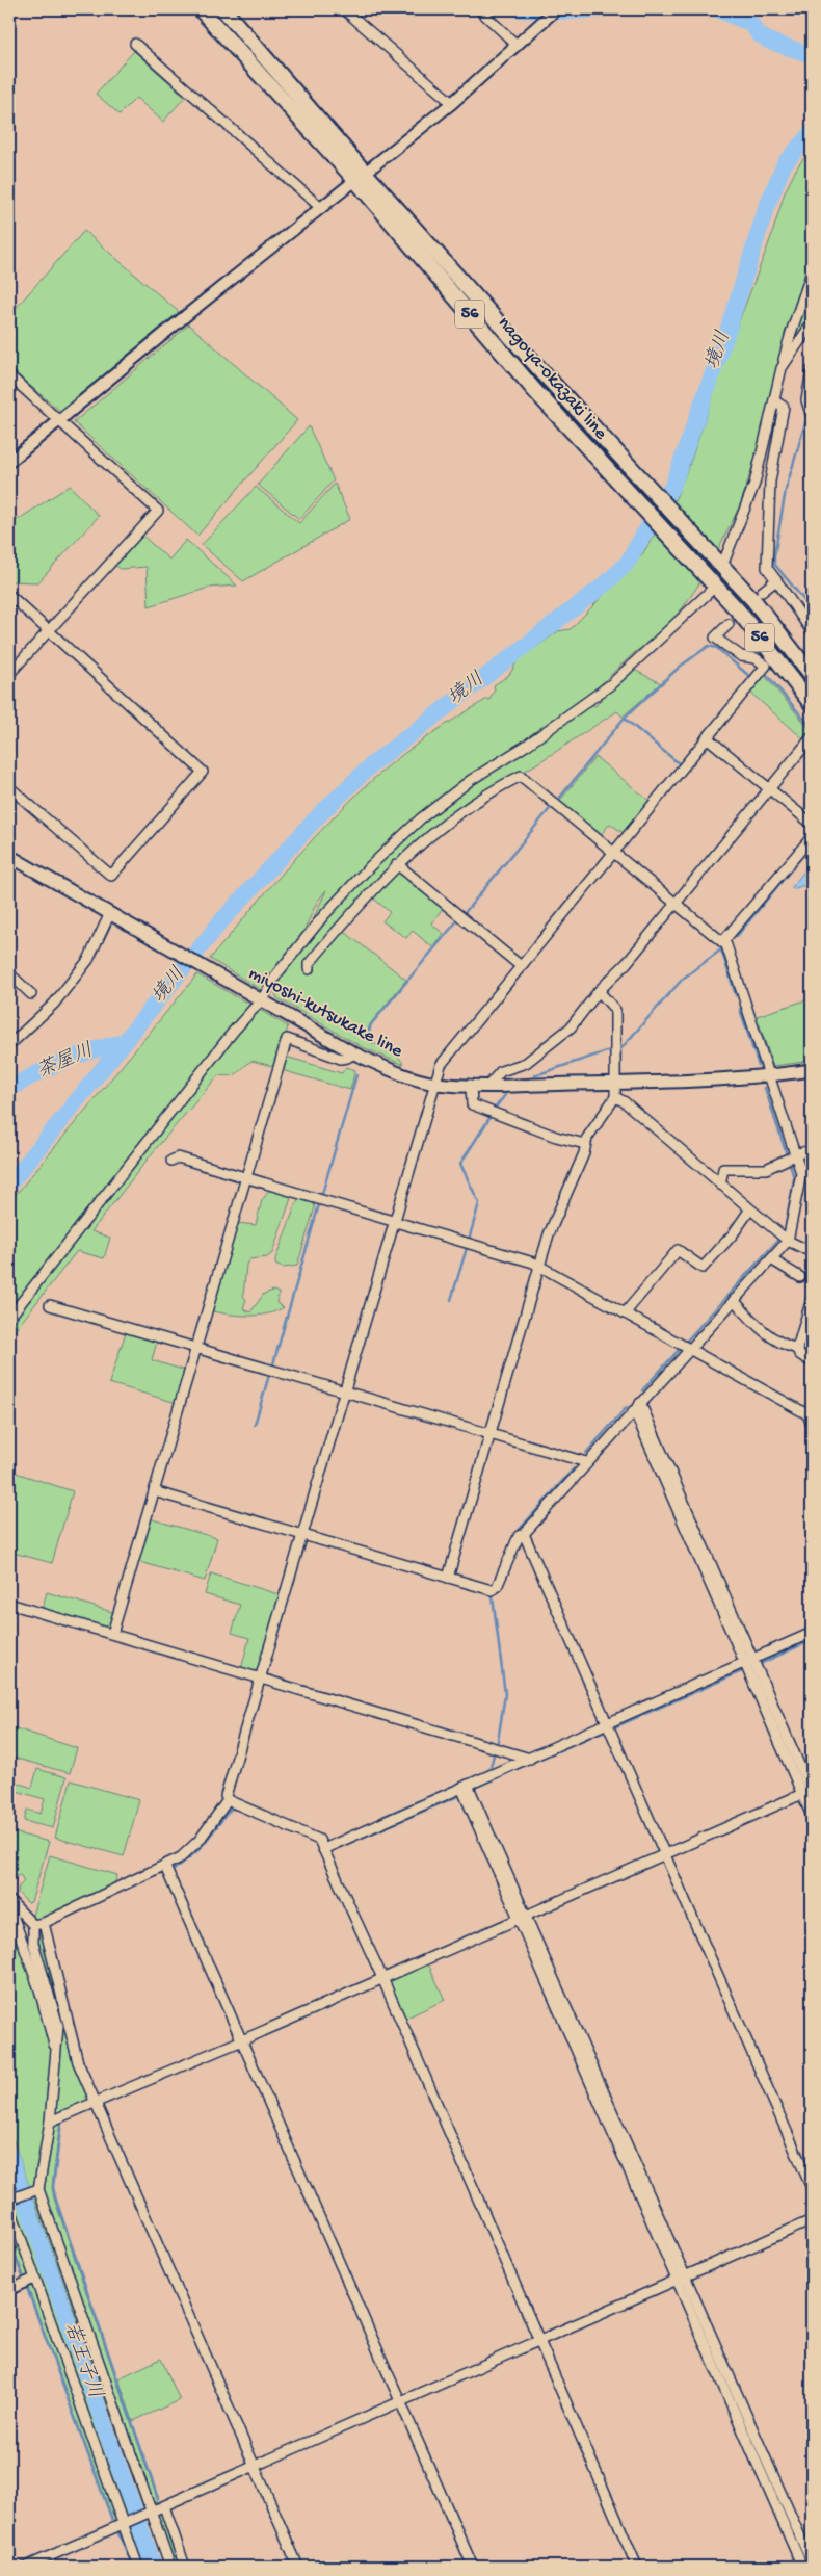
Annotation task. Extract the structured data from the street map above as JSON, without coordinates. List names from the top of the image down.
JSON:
{
  "streets": {
    "main road": ["56", "nagoya-okazaki line", "miyoshi-kutsukake line"]
  },
  "water": ["境川", "茶屋川", "若王子川"]
}
